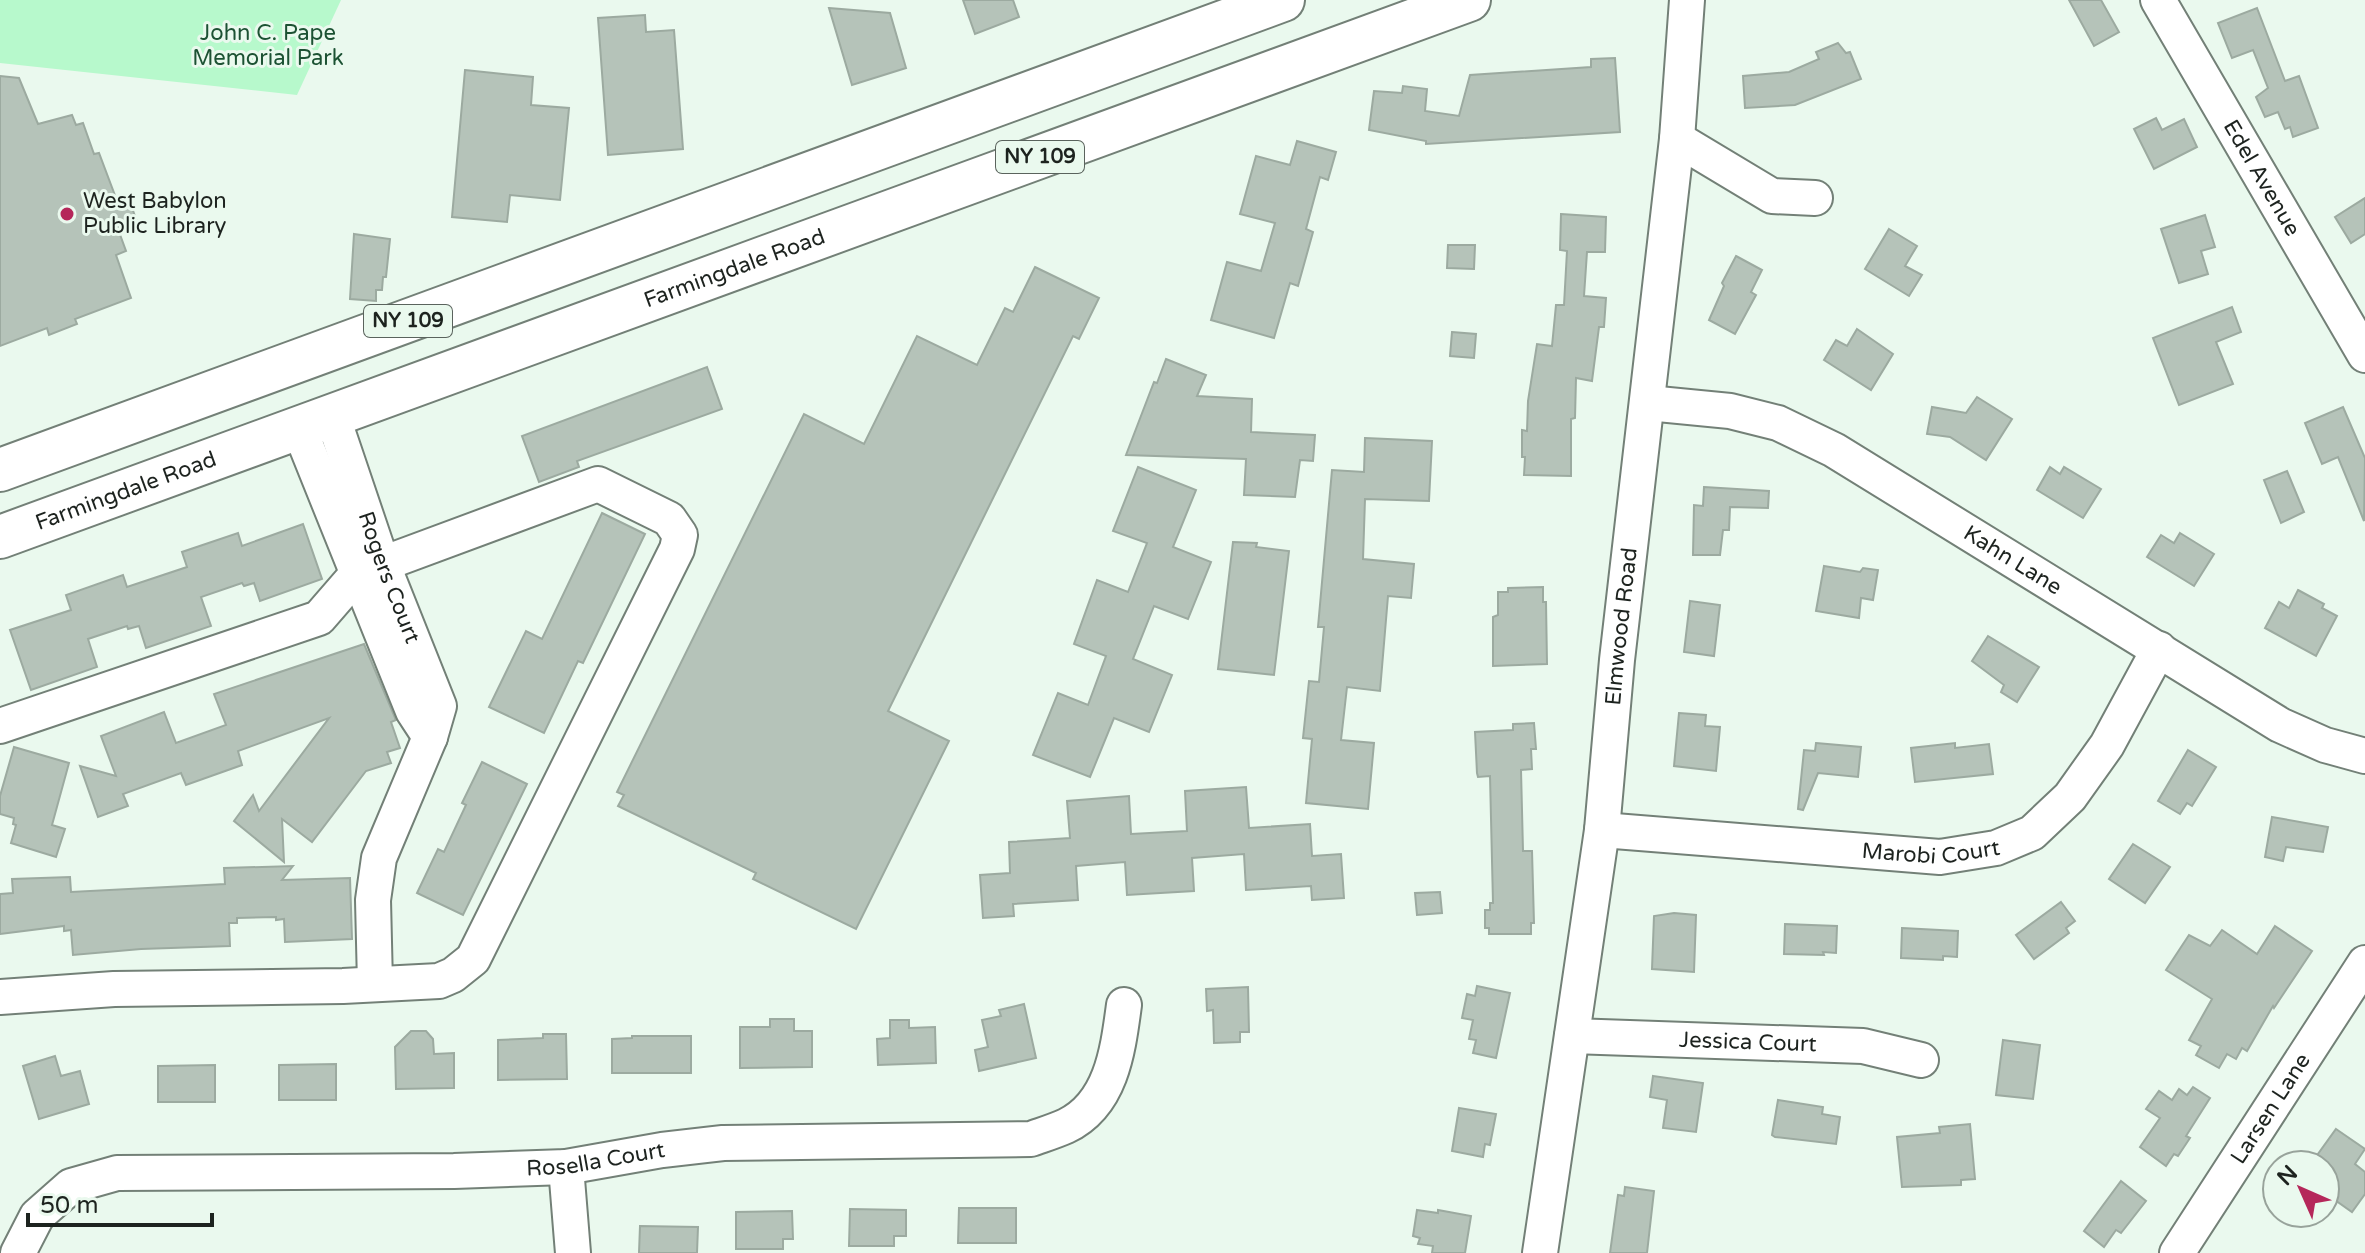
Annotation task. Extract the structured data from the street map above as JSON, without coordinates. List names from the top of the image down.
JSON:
{
  "streets": {
    "main road": ["NY 109", "Farmingdale Road"],
    "street": [
      "Edel Avenue",
      "Kahn Lane",
      "Rogers Court",
      "Elmwood Road",
      "Marobi Court",
      "Jessica Court",
      "Larsen Lane",
      "Rosella Court"
    ]
  },
  "crossings": [
    ["Farmingdale Road", "Rogers Court"],
    ["Kahn Lane", "Elmwood Road"],
    ["Kahn Lane", "Marobi Court"],
    ["Elmwood Road", "Marobi Court"],
    ["Elmwood Road", "Jessica Court"]
  ],
  "parks": ["John C. Pape Memorial Park"],
  "places": ["West Babylon Public Library"],
  "scale_bar": "50 m",
  "north": "top left"
}
